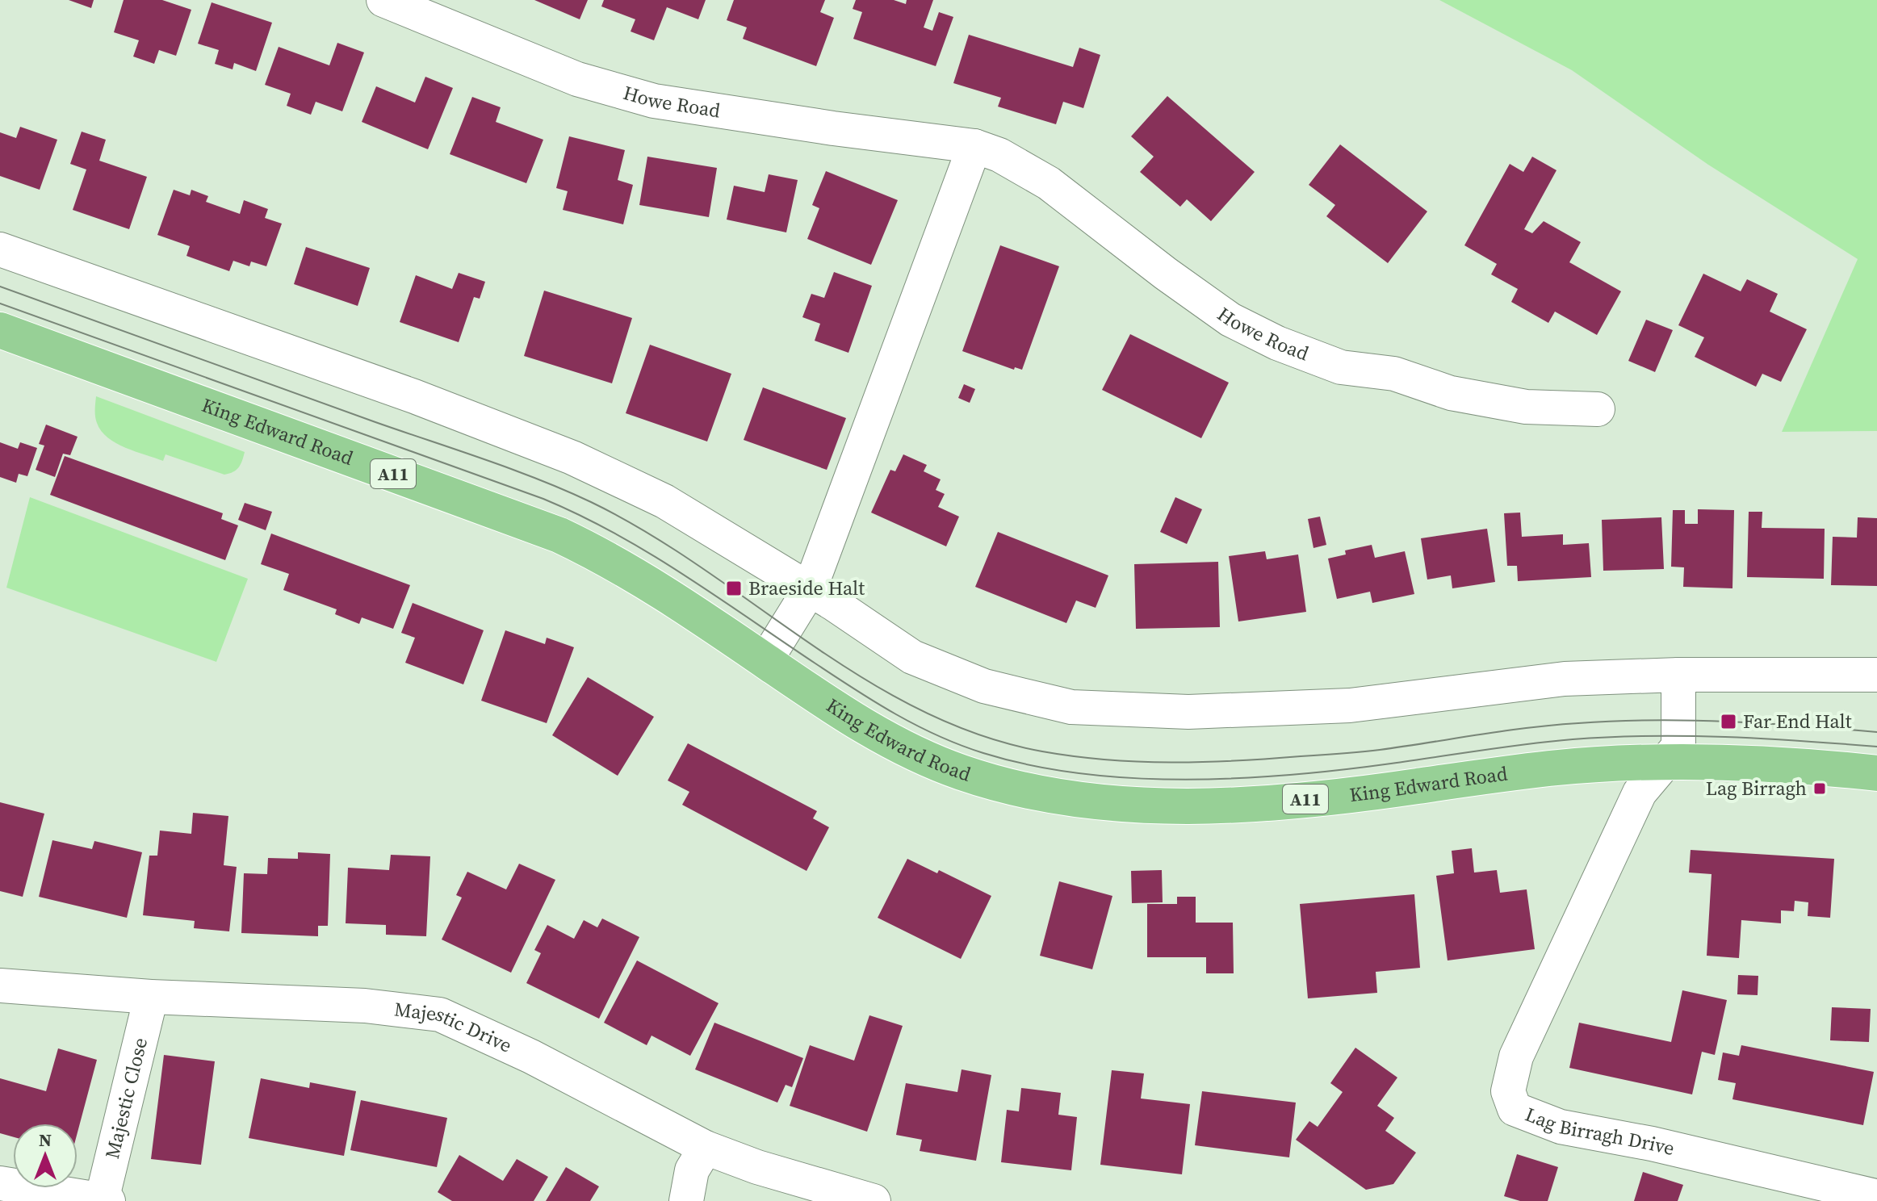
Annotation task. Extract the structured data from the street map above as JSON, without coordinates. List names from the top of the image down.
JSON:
{
  "streets": {
    "main road": ["King Edward Road", "A11"],
    "street": [
      "Howe Road",
      "Majestic Drive",
      "Majestic Close",
      "Lag Birragh Drive"
    ]
  },
  "crossings": [
    ["King Edward Road", "Lag Birragh Drive"],
    ["Majestic Drive", "Majestic Close"]
  ],
  "places": {
    "transit": ["Braeside Halt", "Far End Halt", "Lag Birragh"]
  },
  "north": "top"
}
